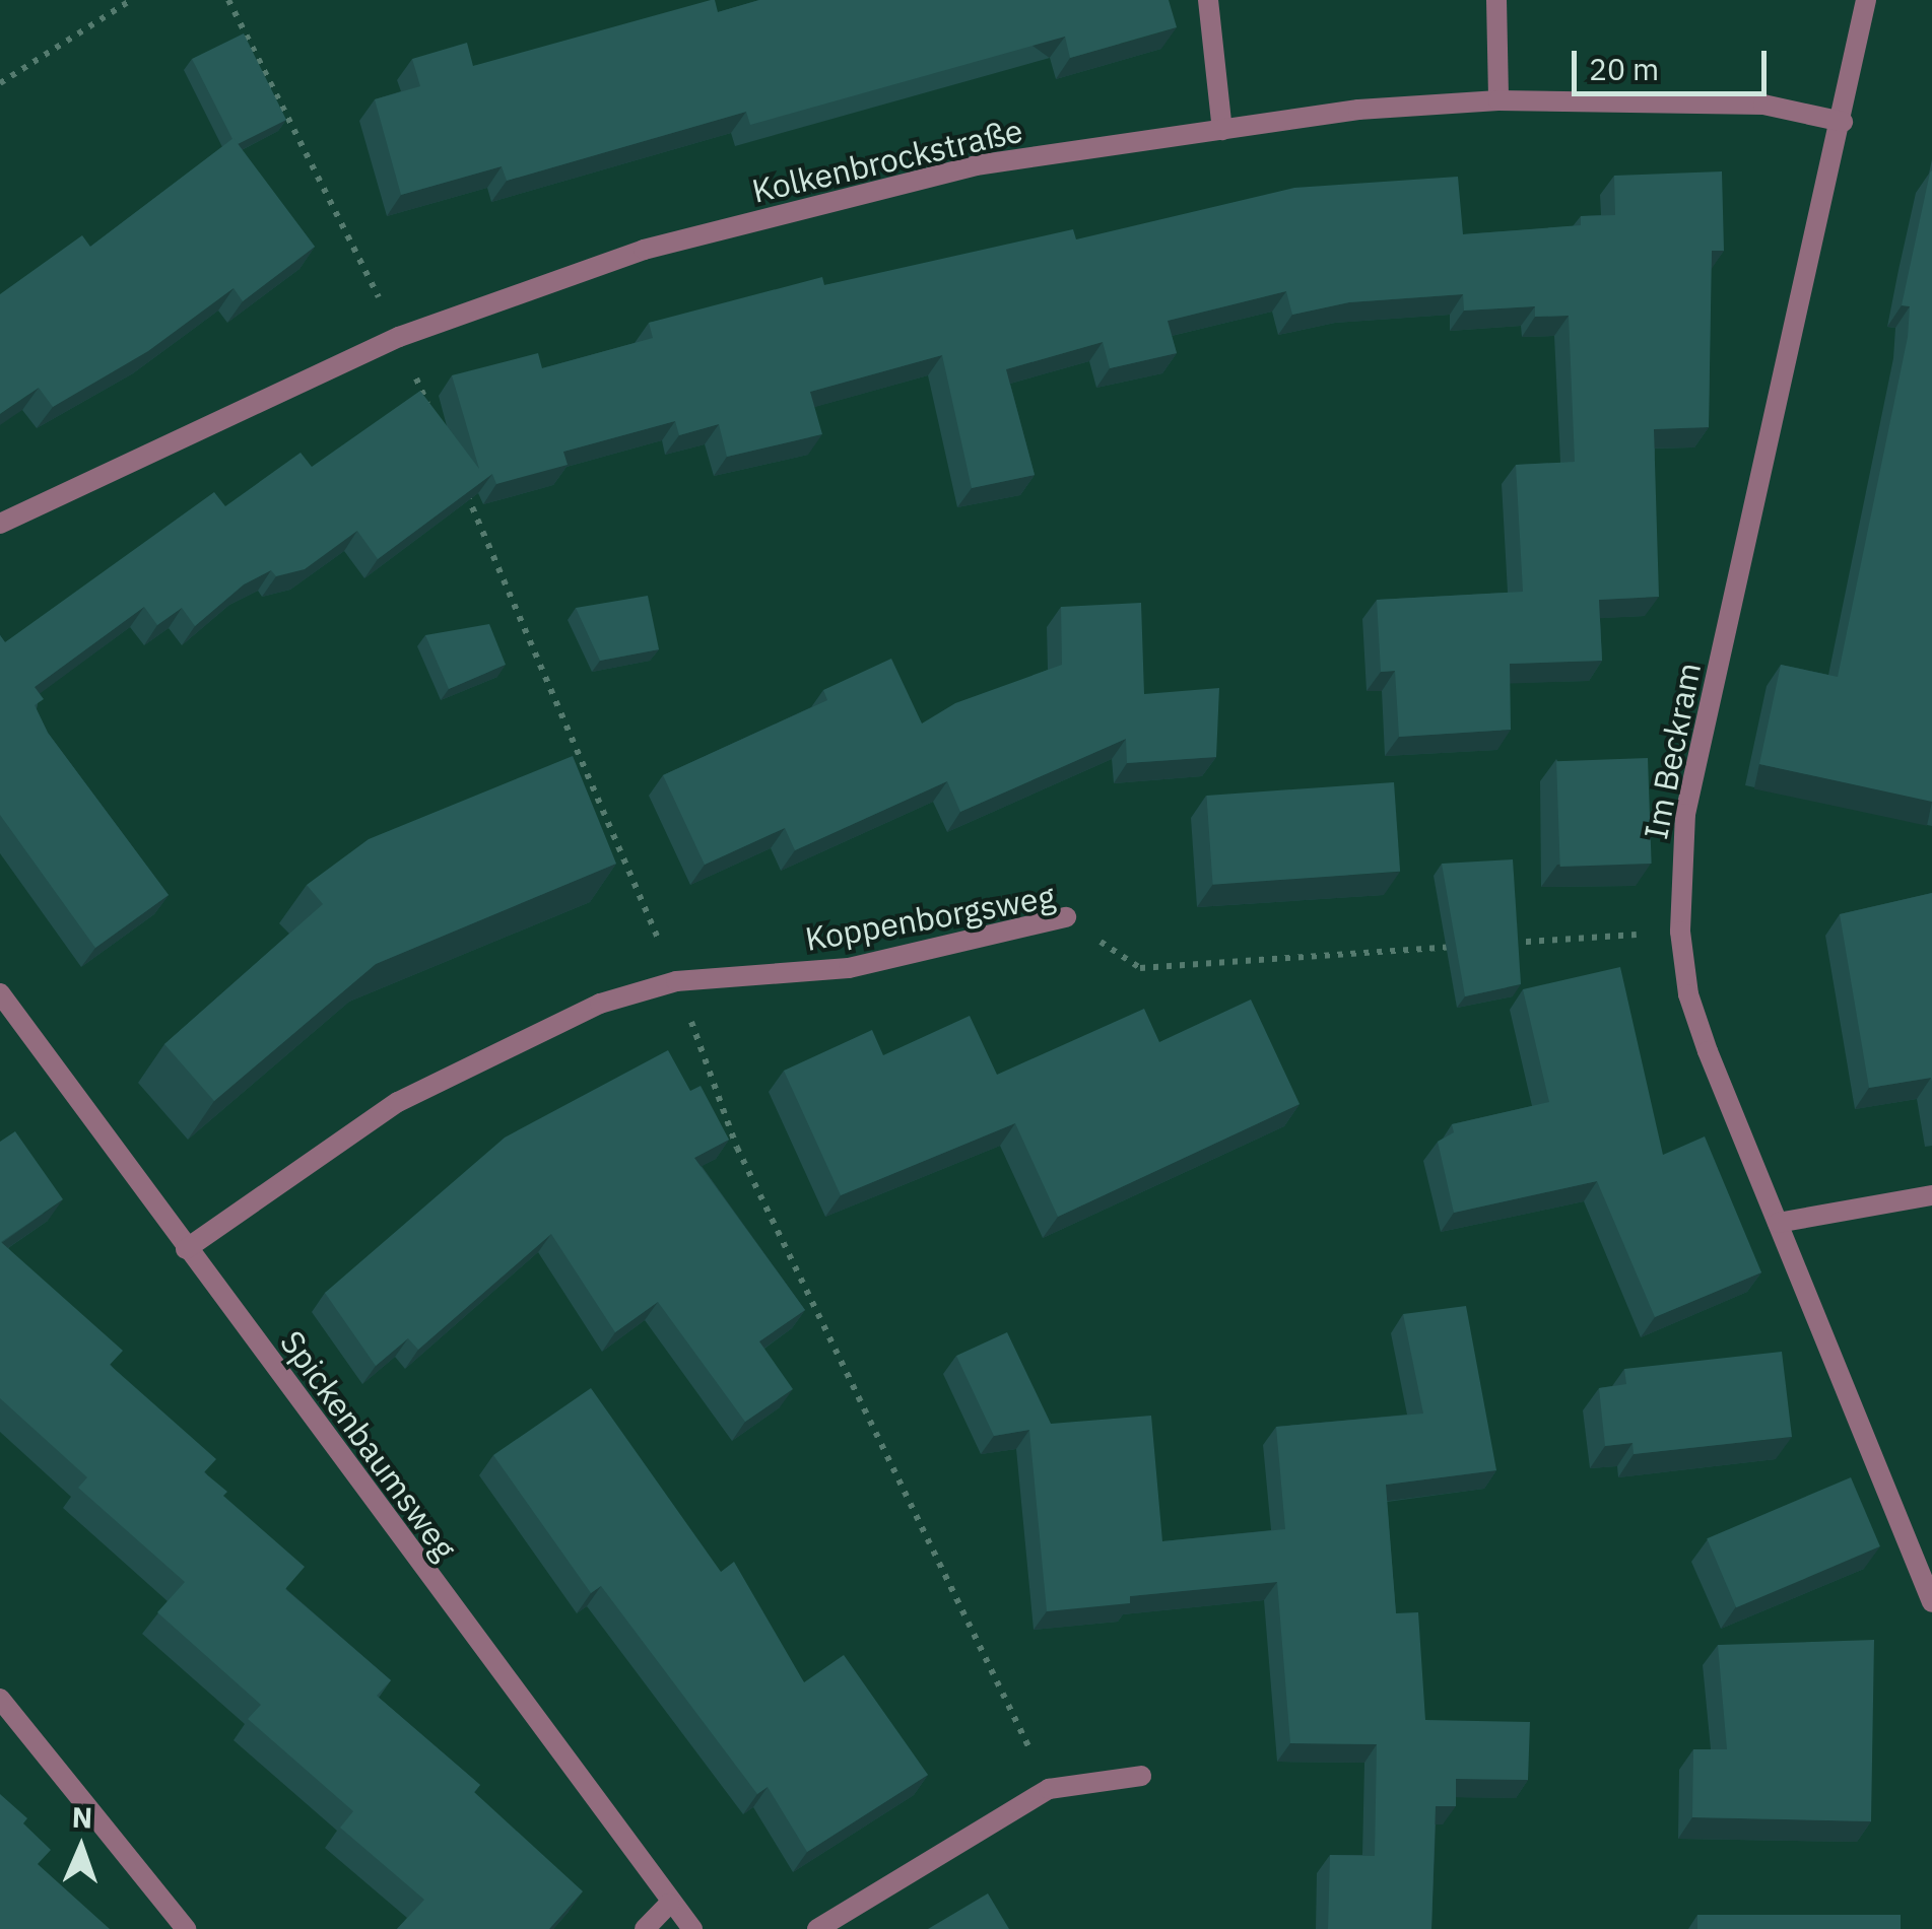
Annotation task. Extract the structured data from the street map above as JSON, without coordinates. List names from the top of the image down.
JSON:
{
  "streets": {
    "street": [
      "Kolkenbrockstraße",
      "Im Beckram",
      "Koppenborgsweg",
      "Spickenbaumsweg"
    ]
  },
  "crossings": [
    ["Kolkenbrockstraße", "Im Beckram"],
    ["Koppenborgsweg", "Spickenbaumsweg"]
  ],
  "scale_bar": "20 m",
  "north": "top"
}
